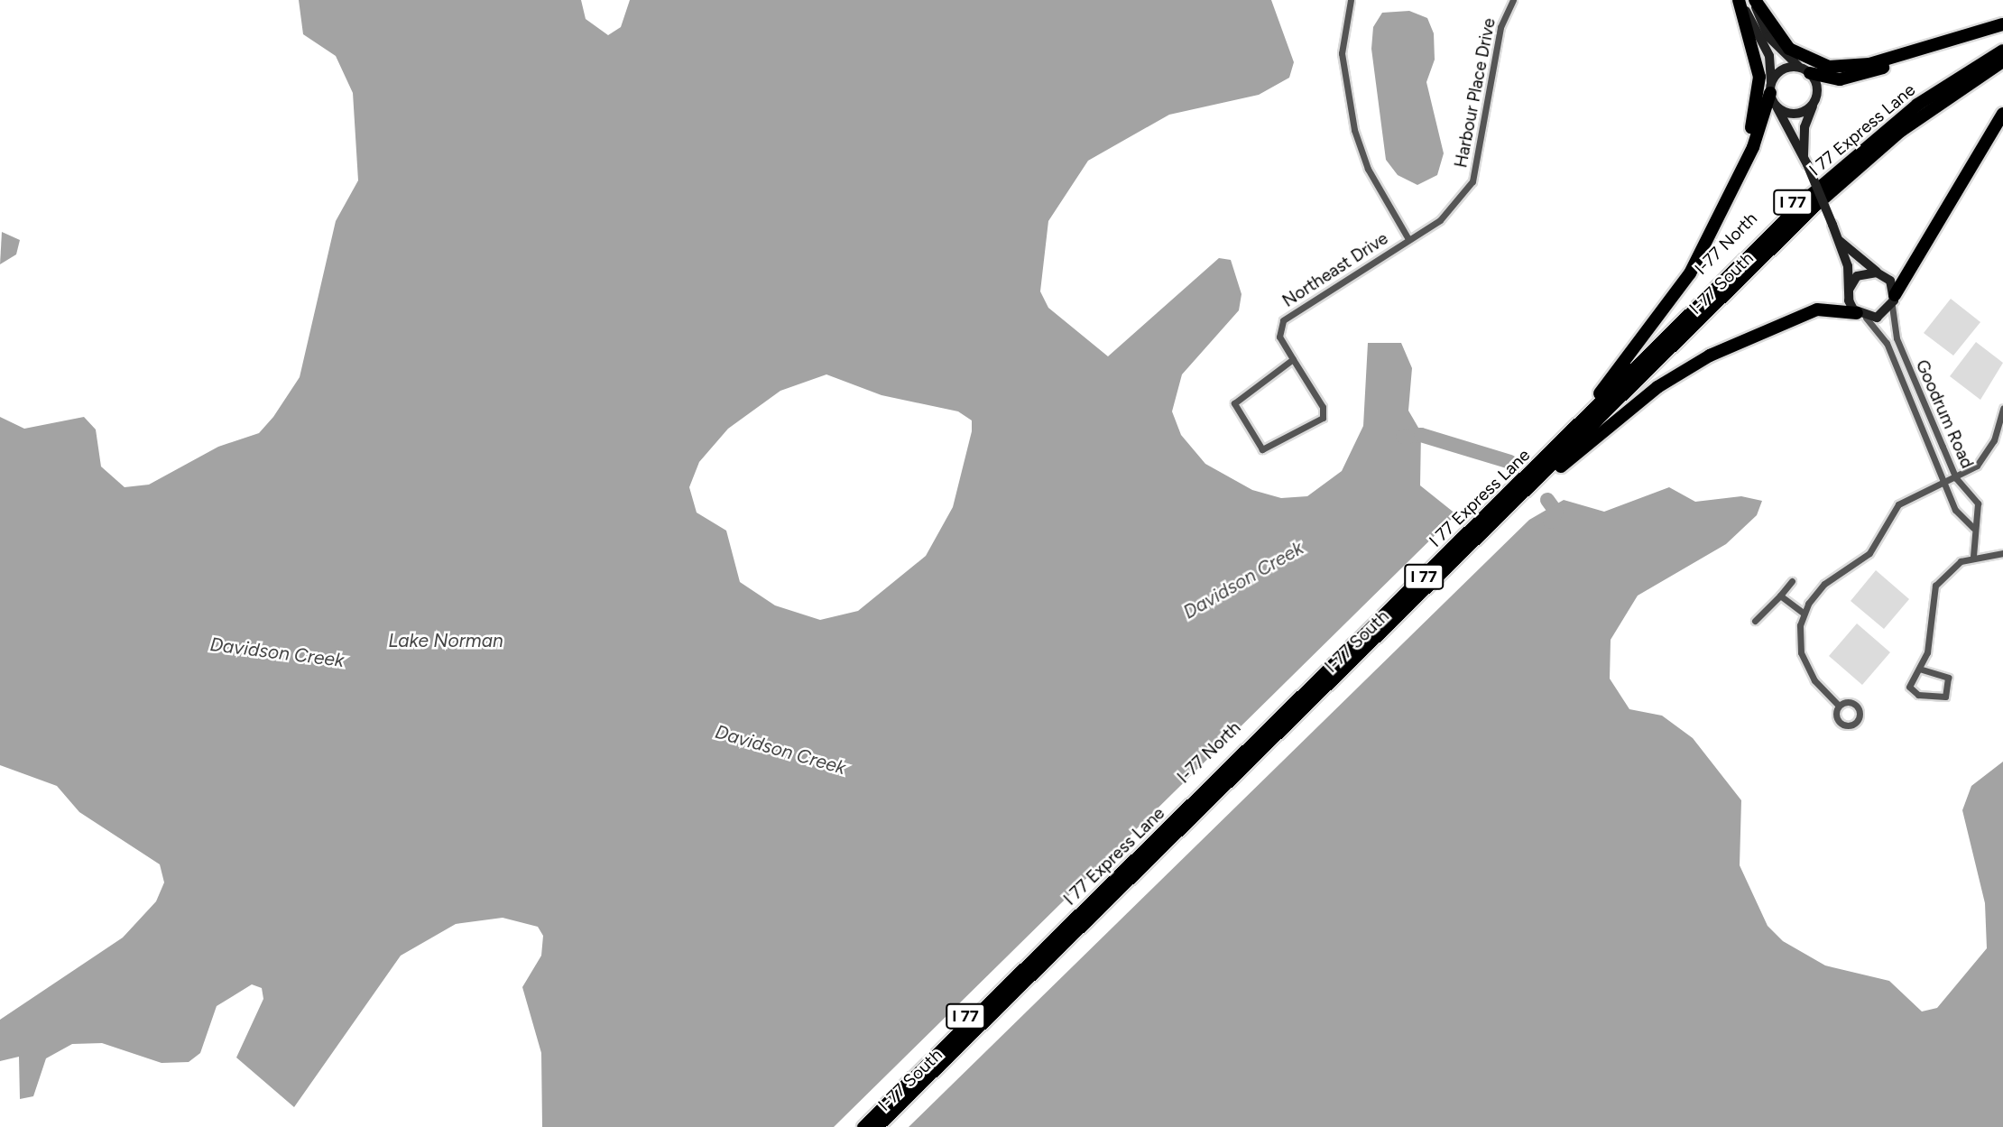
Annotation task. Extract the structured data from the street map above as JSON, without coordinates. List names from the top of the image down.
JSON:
{
  "streets": {
    "highway": [
      "I 77 Express Lane",
      "I 77",
      "I-77 North",
      "I-77 South"
    ],
    "street": ["Harbour Place Drive", "Northeast Drive", "Goodrum Road"]
  },
  "crossings": [
    ["Harbour Place Drive", "Northeast Drive"]
  ],
  "water": ["Davidson Creek", "Lake Norman"]
}
